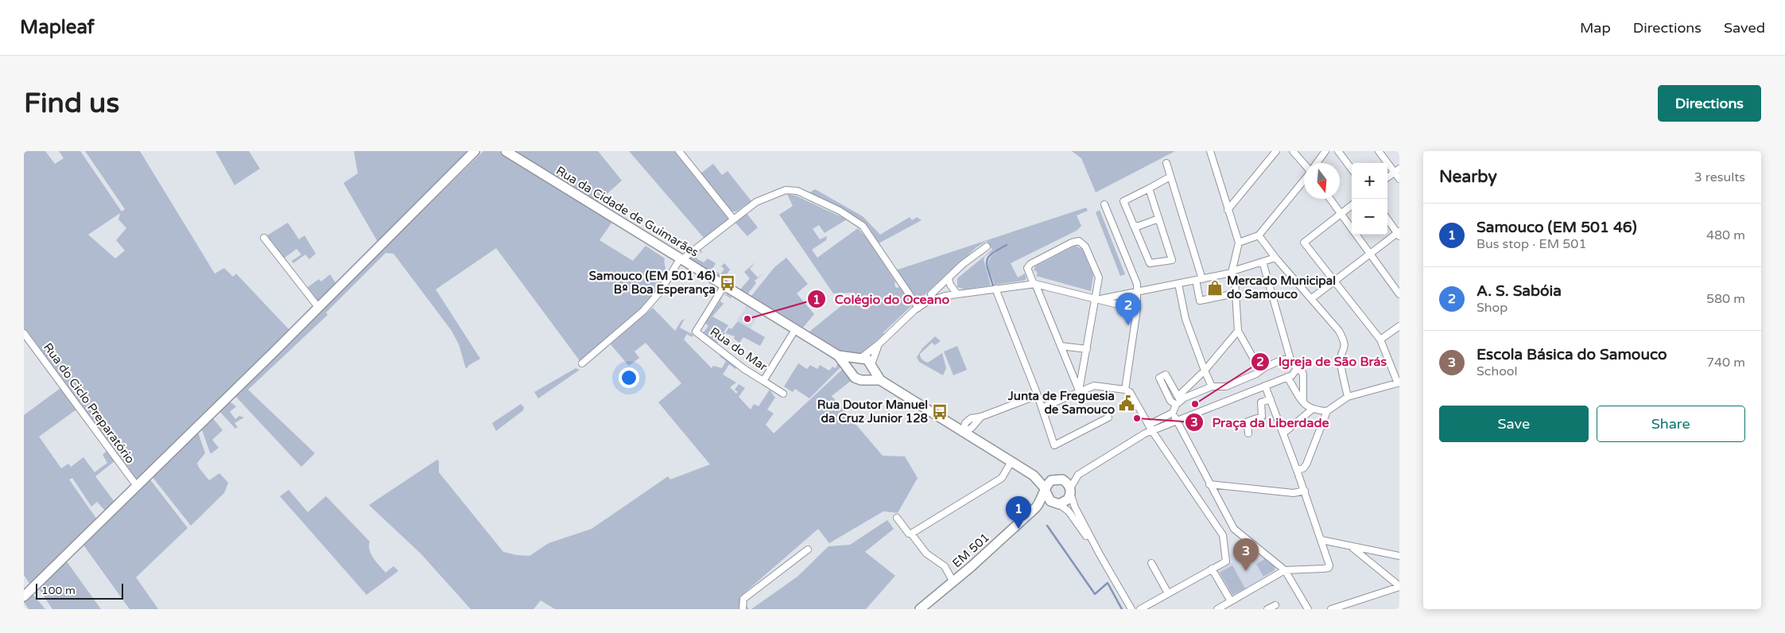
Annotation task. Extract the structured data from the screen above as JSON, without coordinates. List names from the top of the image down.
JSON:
{
  "streets": {
    "main road": ["Rua da Cidade de Guimarães", "EM 501"],
    "street": ["Rua do Mar", "Rua do Ciclo Preparatório"]
  },
  "crossings": [
    ["Rua da Cidade de Guimarães", "Rua do Mar"]
  ],
  "places": {
    "bus stop": ["Samouco (EM 501 46) Bº Boa Esperança", "Rua Doutor Manuel da Cruz Junior 128"],
    "shop": ["Mercado Municipal do Samouco"],
    "other": ["Colégio do Oceano", "Igreja de São Brás", "Praça da Liberdade"],
    "public building": ["Junta de Freguesia de Samouco"]
  },
  "scale_bar": "100 m",
  "north": "bottom",
  "page": {
    "header": "Mapleaf",
    "nav": ["Map", "Directions", "Saved"],
    "buttons": [
      "Directions",
      ["Save", "Share"]
    ],
    "title": "Find us",
    "heading": ["Nearby", "3 results"],
    "map_buttons": ["+", "−"],
    "list": [
      {
        "mark": "1",
        "name": "Samouco (EM 501 46)",
        "note": "Bus stop · EM 501",
        "value": "480 m"
      },
      {
        "mark": "2",
        "name": "A. S. Sabóia",
        "note": "Shop",
        "value": "580 m"
      },
      {
        "mark": "3",
        "name": "Escola Básica do Samouco",
        "note": "School",
        "value": "740 m"
      }
    ],
    "pins": ["2", "1", "3"],
    "scale": "100 m"
  }
}
